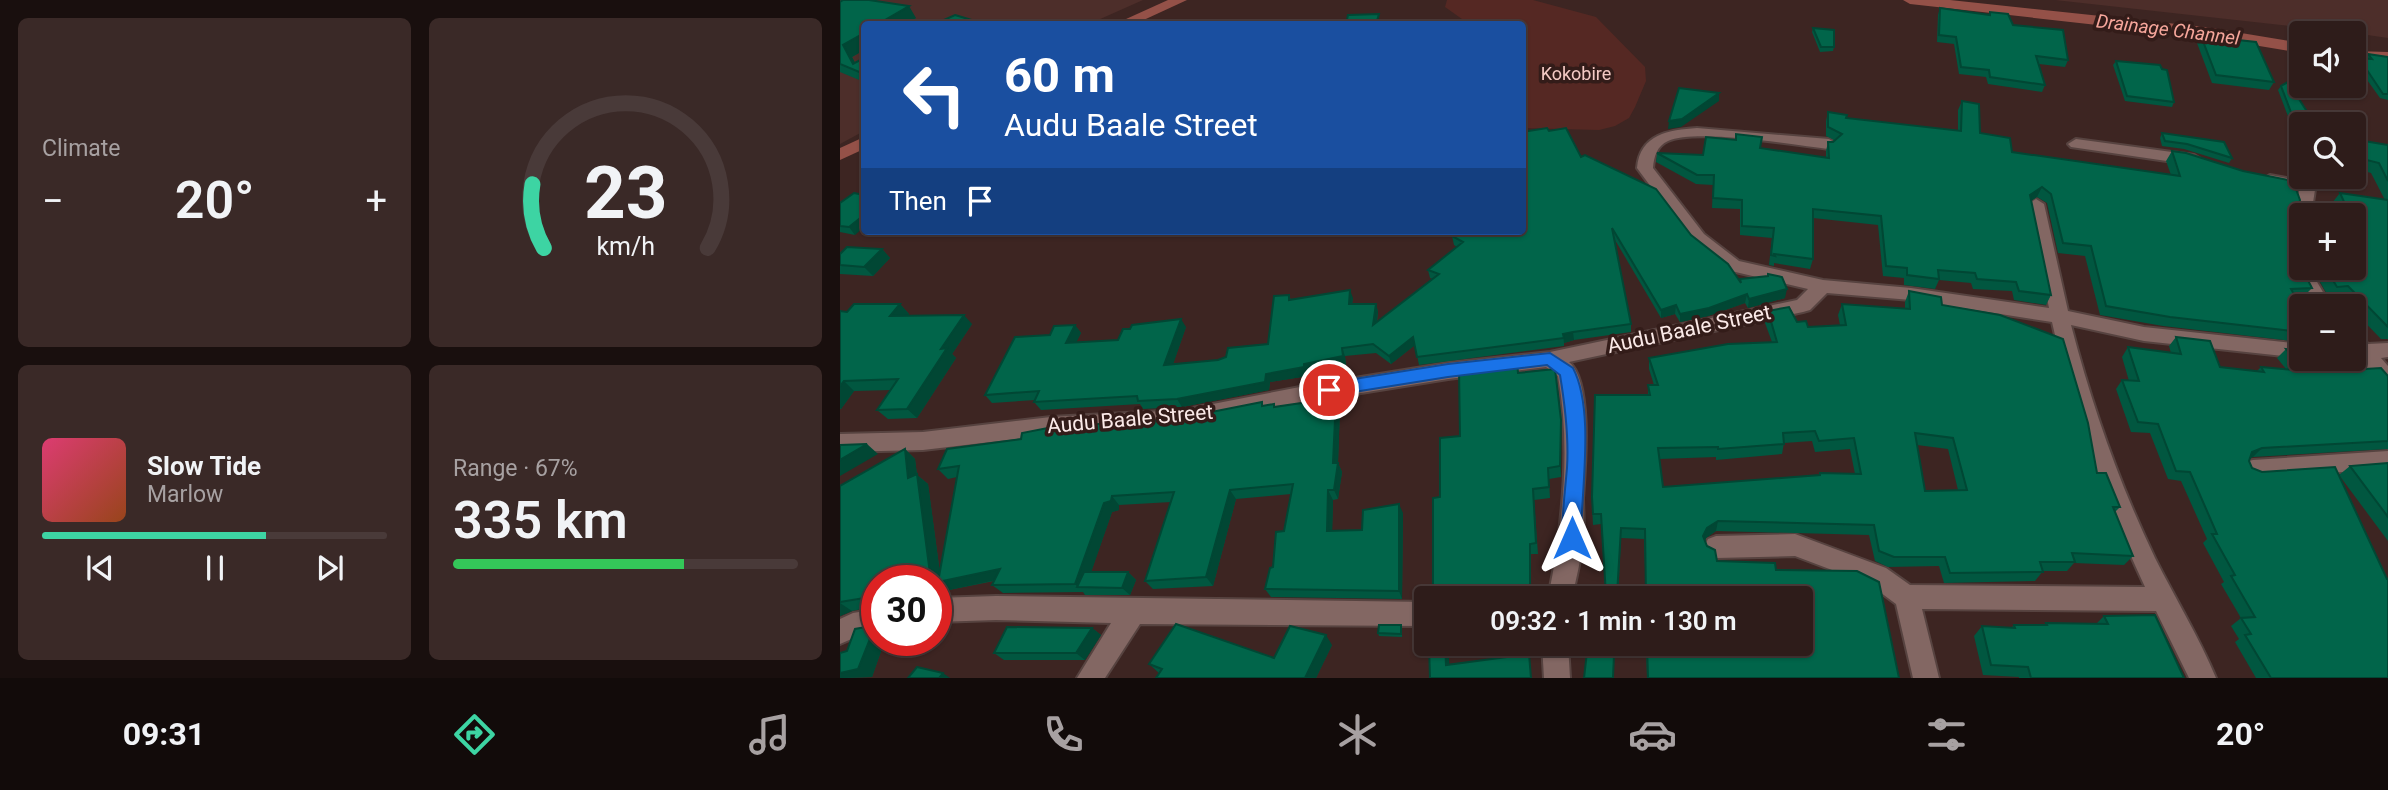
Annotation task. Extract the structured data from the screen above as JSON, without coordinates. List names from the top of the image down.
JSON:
{
  "streets": {
    "street": ["Audu Baale Street"]
  },
  "water": ["Drainage Channel"],
  "parks": ["Kokobire"],
  "page": {
    "tile": [
      "Climate",
      ["Range · 67%", "335 km"]
    ],
    "map_buttons": ["+", "−"],
    "turn": ["60 m", "Audu Baale Street"],
    "then": "Then",
    "heat": ["−", "20°", "+"],
    "song": ["Slow Tide", "Marlow"],
    "limit": "30",
    "trip": "09:32 · 1 min · 130 m",
    "tabs": ["09:31", "20°"],
    "gauge": ["23", "km/h"]
  }
}
